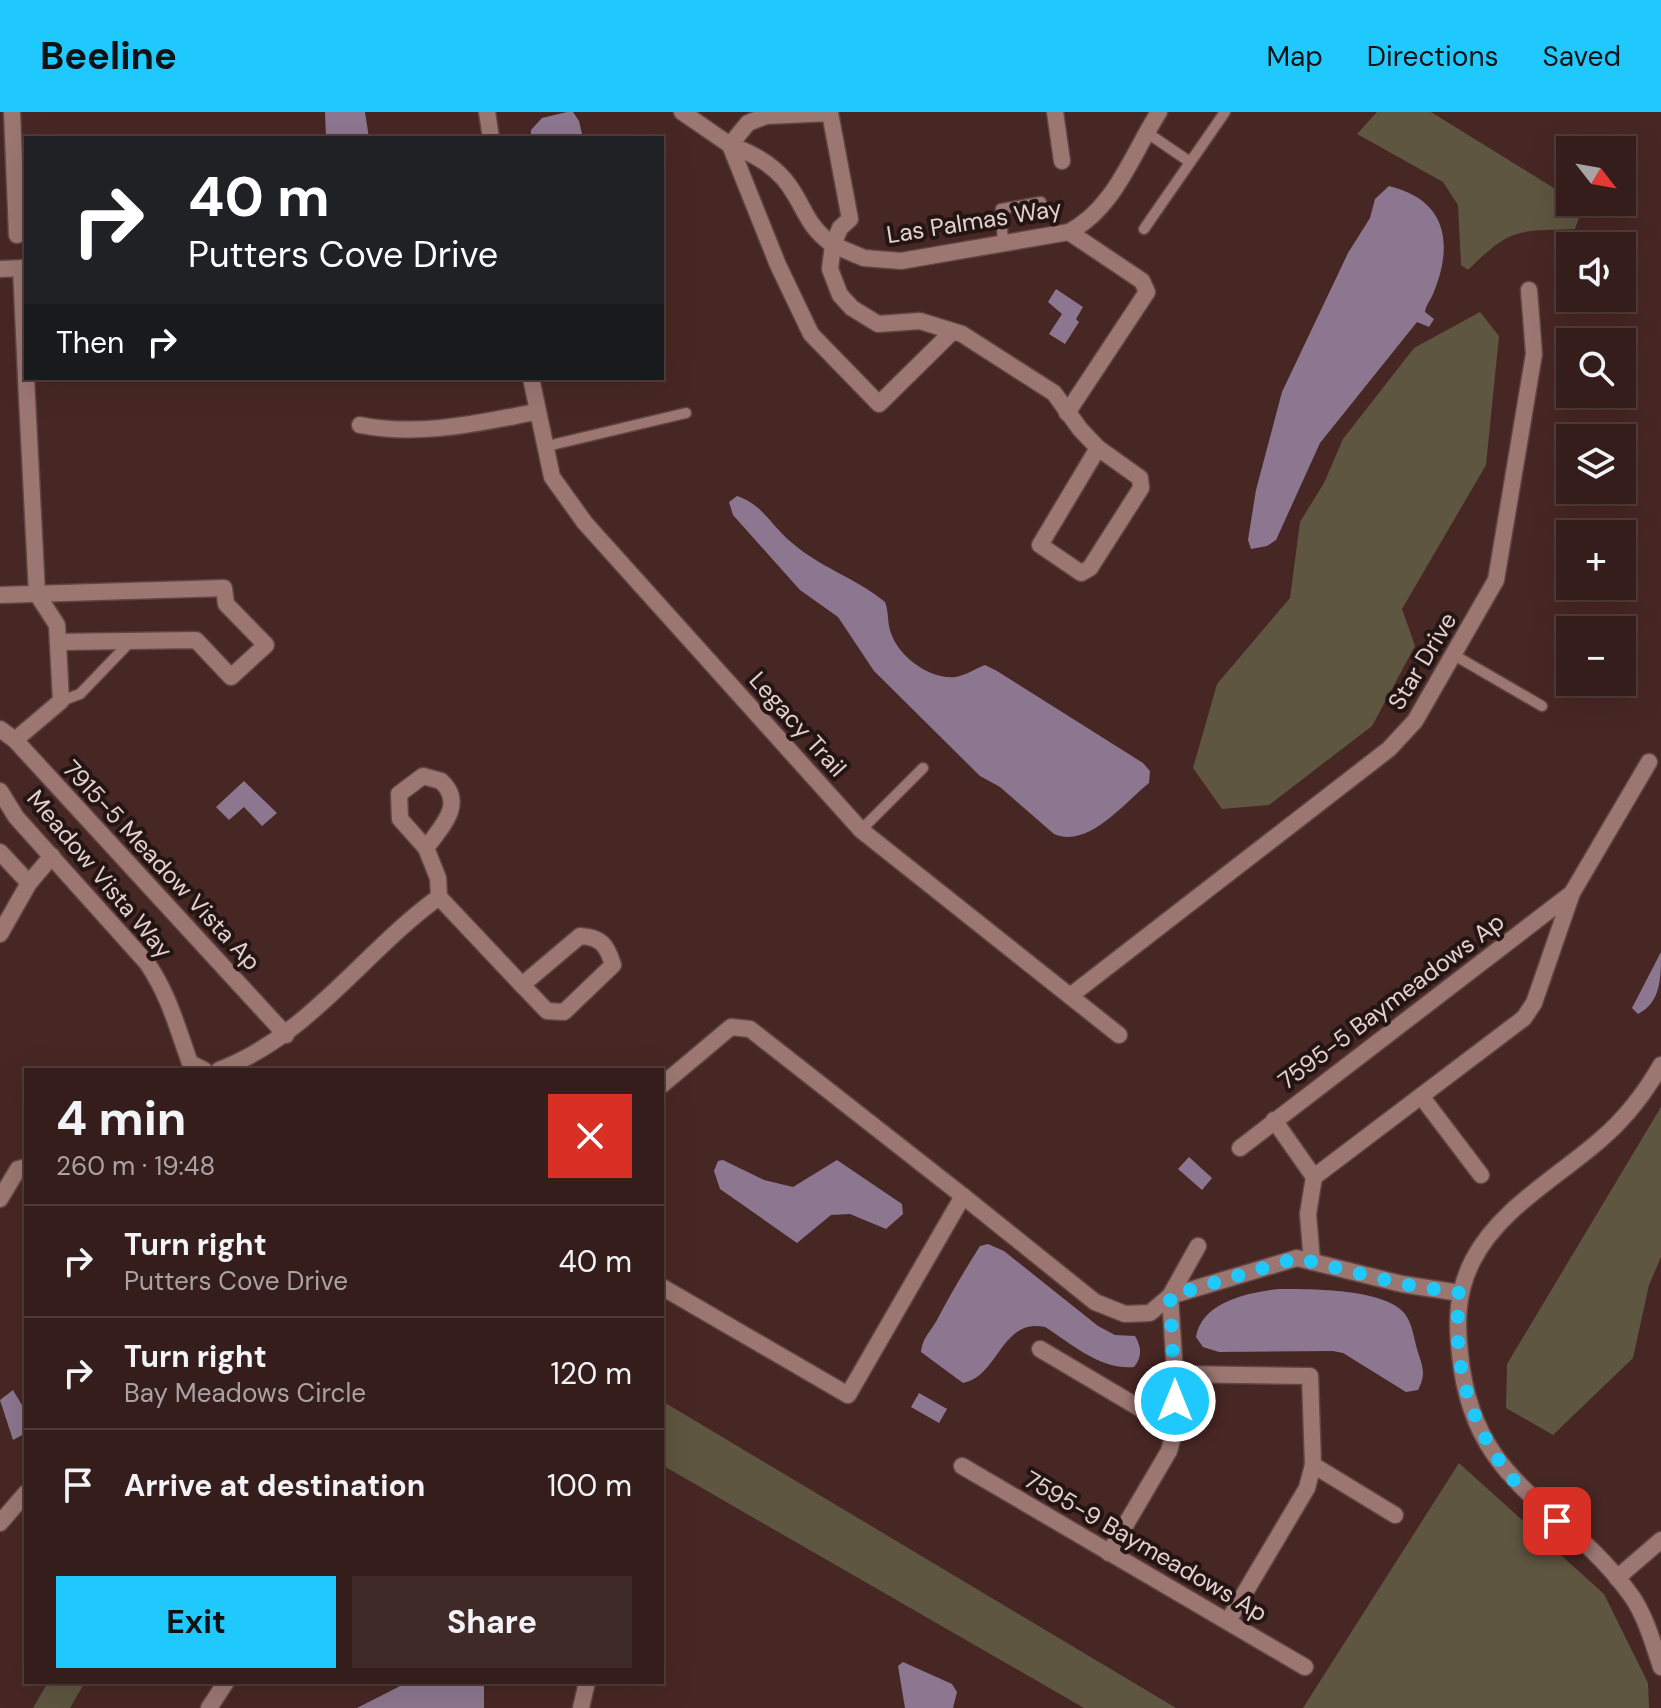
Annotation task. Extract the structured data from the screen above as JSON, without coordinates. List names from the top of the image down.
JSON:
{
  "streets": {
    "street": [
      "Las Palmas Way",
      "Star Drive",
      "Legacy Trail",
      "7915-5 Meadow Vista Ap",
      "Meadow Vista Way",
      "7595-5 Baymeadows Ap",
      "7595-9 Baymeadows Ap"
    ]
  },
  "crossings": [
    ["Star Drive", "Legacy Trail"]
  ],
  "north": "bottom right",
  "page": {
    "header": "Beeline",
    "nav": ["Map", "Directions", "Saved"],
    "map_buttons": ["+", "−"],
    "turn": ["40 m", "Putters Cove Drive"],
    "then": "Then",
    "heading": ["4 min", "260 m · 19:48"],
    "list": [
      {
        "name": "Turn right",
        "note": "Putters Cove Drive",
        "value": "40 m"
      },
      {
        "name": "Turn right",
        "note": "Bay Meadows Circle",
        "value": "120 m"
      },
      {
        "name": "Arrive at destination",
        "value": "100 m"
      }
    ],
    "buttons": ["Exit", "Share"]
  }
}
